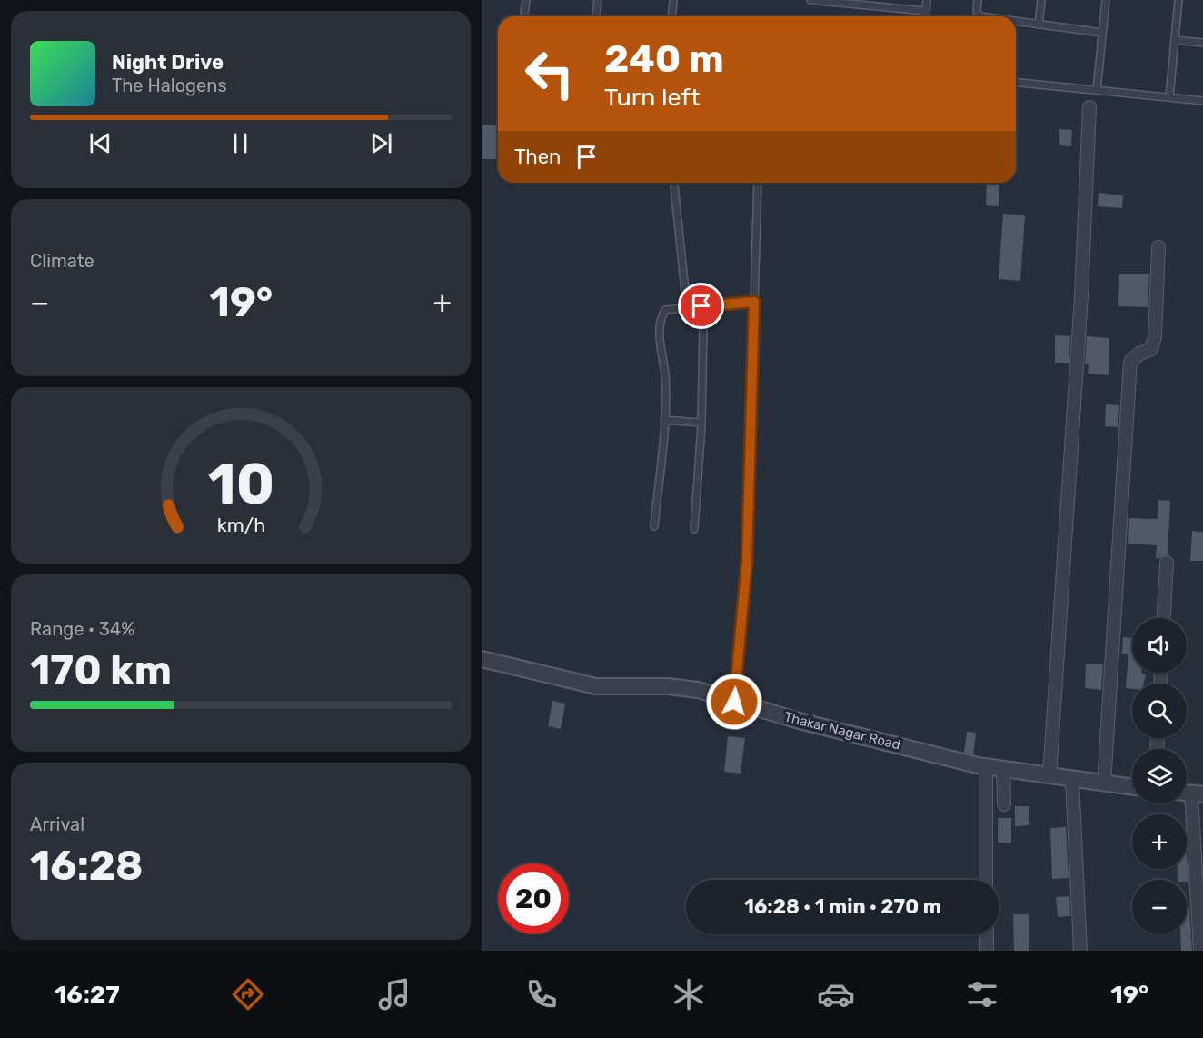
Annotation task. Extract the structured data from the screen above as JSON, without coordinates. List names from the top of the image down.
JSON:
{
  "streets": {
    "street": ["Thakar Nagar Road"]
  },
  "page": {
    "turn": ["240 m", "Turn left"],
    "song": ["Night Drive", "The Halogens"],
    "then": "Then",
    "tile": [
      "Climate",
      ["Range · 34%", "170 km"],
      ["Arrival", "16:28"]
    ],
    "heat": ["−", "19°", "+"],
    "map_buttons": ["+", "−"],
    "limit": "20",
    "trip": "16:28 · 1 min · 270 m",
    "tabs": ["16:27", "19°"],
    "gauge": ["10", "km/h"]
  }
}
